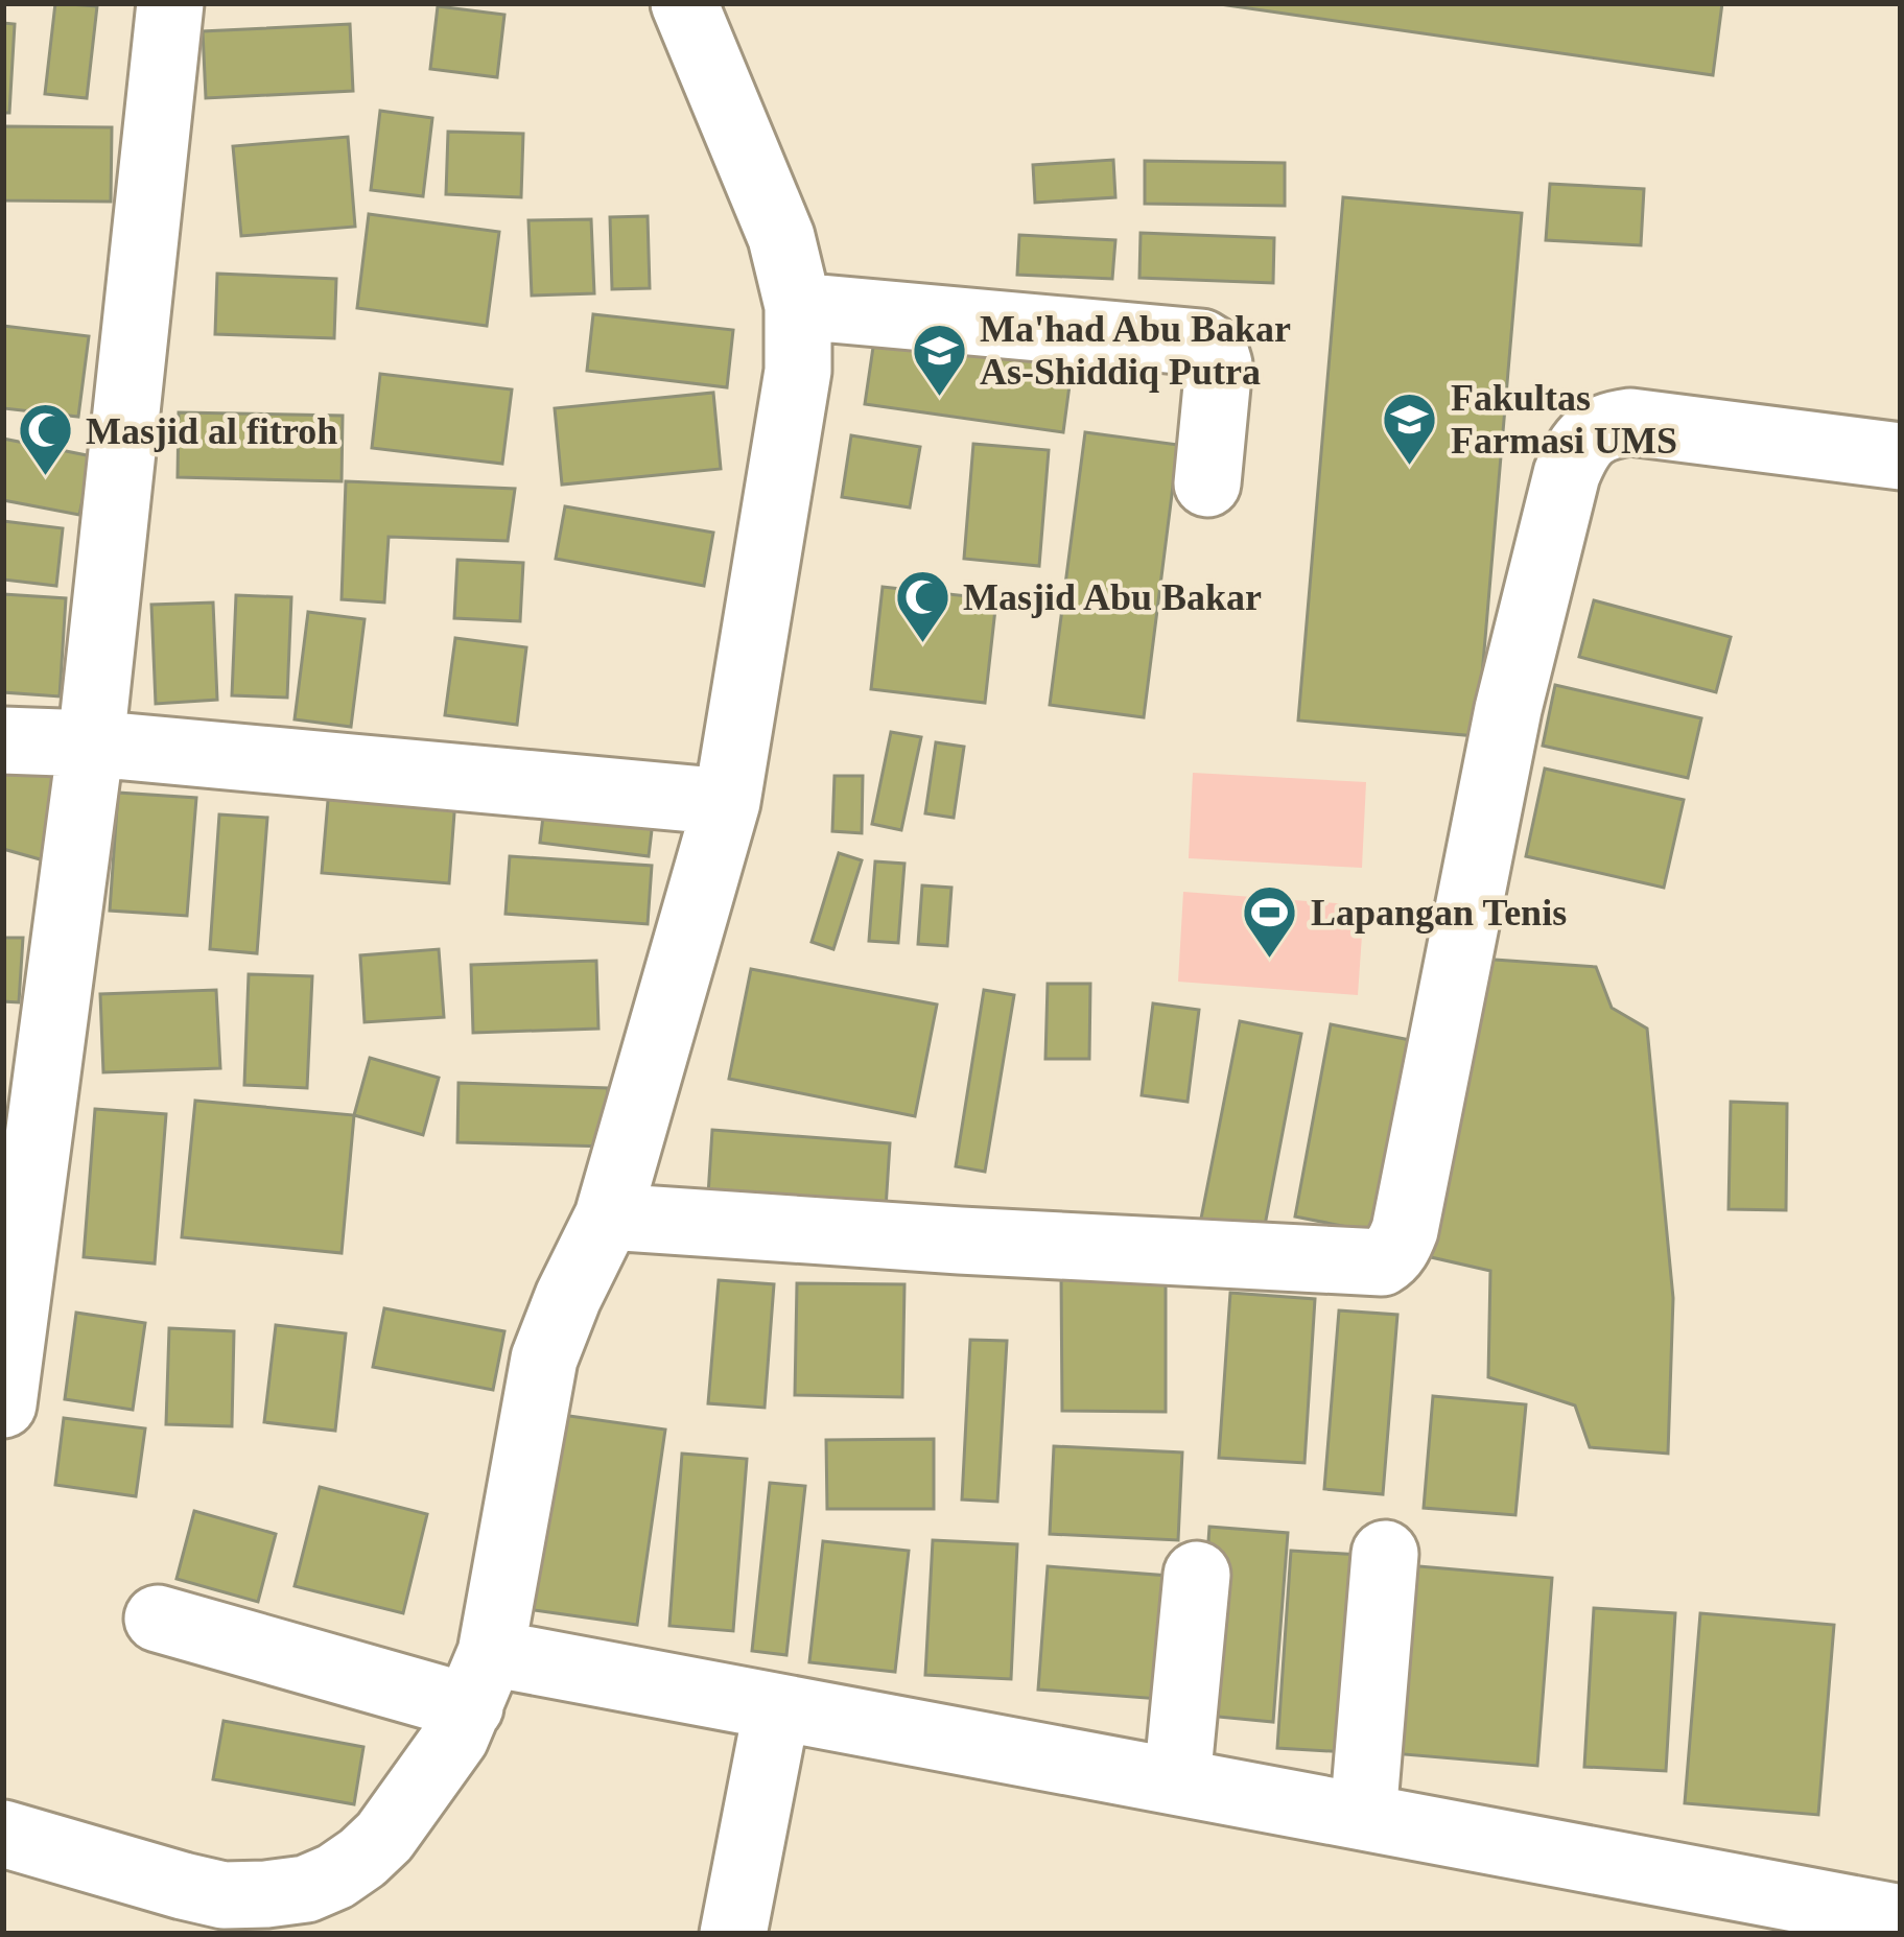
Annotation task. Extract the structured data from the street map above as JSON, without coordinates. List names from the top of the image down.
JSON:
{
  "places": {
    "school or university": ["Ma'had Abu Bakar As-Shiddiq Putra", "Fakultas Farmasi UMS"],
    "mosque": ["Masjid al fitroh", "Masjid Abu Bakar"],
    "sports": ["Lapangan Tenis"]
  }
}
